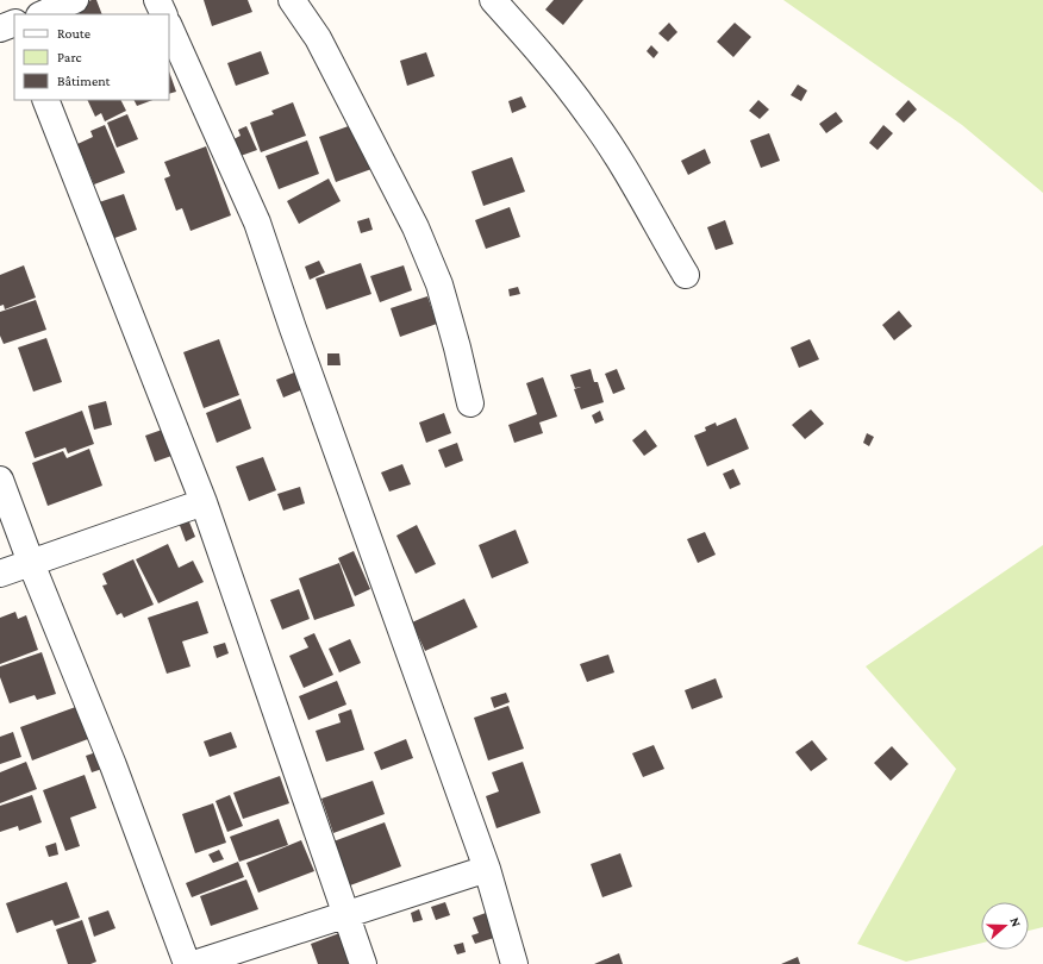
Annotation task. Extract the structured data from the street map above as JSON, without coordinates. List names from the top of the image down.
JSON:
{
  "legend": ["Route", "Parc", "Bâtiment"],
  "north": "right"
}
